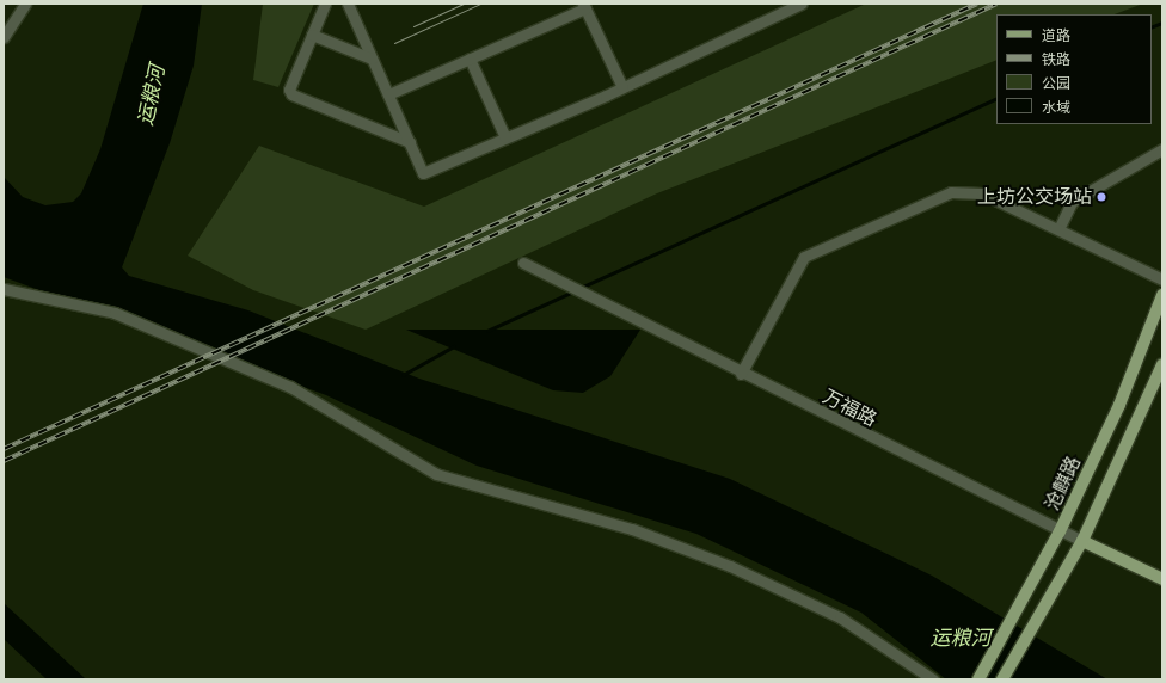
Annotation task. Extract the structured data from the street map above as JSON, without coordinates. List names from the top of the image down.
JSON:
{
  "streets": {
    "main road": ["万福路", "沧麒路"]
  },
  "crossings": [
    ["万福路", "沧麒路"]
  ],
  "water": ["运粮河"],
  "places": ["上坊公交场站"],
  "legend": [
    "道路",
    "铁路",
    "公园",
    "水域"
  ]
}
